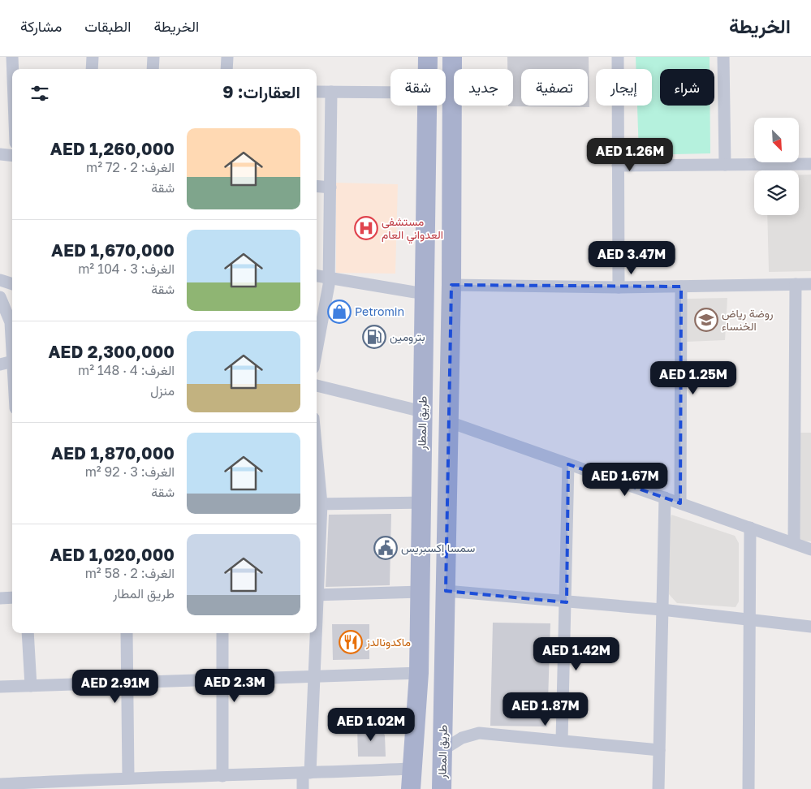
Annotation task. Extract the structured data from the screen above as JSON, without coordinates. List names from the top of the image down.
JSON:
{
  "streets": {
    "main road": ["طريق المطار"]
  },
  "places": {
    "hospital": ["مستشفى العدواني العام"],
    "shop": ["Petromin"],
    "school or university": ["روضة رياض الخنساء"],
    "fuel station": ["بترومين"],
    "public building": ["سمسا إكسبريس"],
    "restaurant": ["ماكدونالدز"]
  },
  "north": "bottom right",
  "page": {
    "header": "الخريطة",
    "nav": ["الخريطة", "الطبقات", "مشاركة"],
    "chip": [
      "شراء",
      "إيجار",
      "تصفية",
      "جديد",
      "شقة"
    ],
    "heading": "العقارات: 9",
    "list": [
      {
        "name": "AED 1,260,000",
        "note": "الغرف: 2 · 72 m² · شقة"
      },
      {
        "name": "AED 1,670,000",
        "note": "الغرف: 3 · 104 m² · شقة"
      },
      {
        "name": "AED 2,300,000",
        "note": "الغرف: 4 · 148 m² · منزل"
      },
      {
        "name": "AED 1,870,000",
        "note": "الغرف: 3 · 92 m² · شقة"
      },
      {
        "name": "AED 1,020,000",
        "note": "الغرف: 2 · 58 m² · طريق المطار"
      }
    ],
    "price": [
      "AED 1.26M",
      "AED 3.47M",
      "AED 1.25M",
      "AED 1.67M",
      "AED 1.42M",
      "AED 2.3M",
      "AED 2.91M",
      "AED 1.87M",
      "AED 1.02M"
    ]
  }
}
